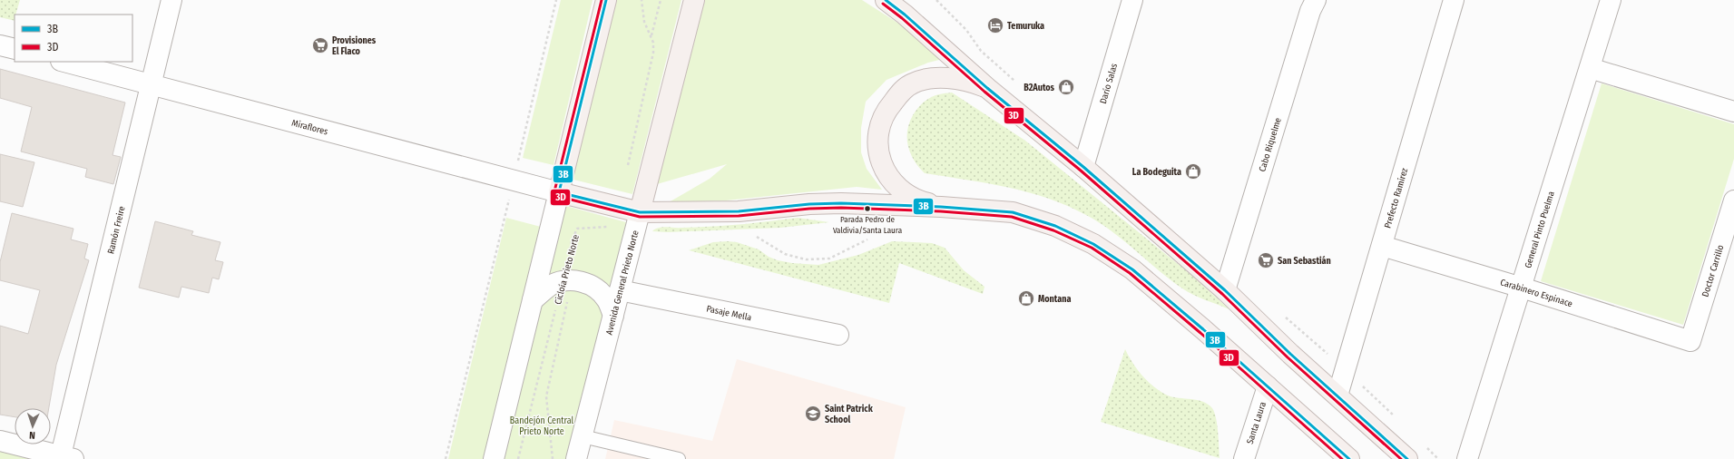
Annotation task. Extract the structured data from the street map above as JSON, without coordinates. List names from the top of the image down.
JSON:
{
  "streets": {
    "main road": ["Avenida General Prieto Norte"],
    "street": [
      "Darío Salas",
      "Miraflores",
      "Cabo Riquelme",
      "Prefecto Ramírez",
      "Ramón Freire",
      "General Pinto Puelma",
      "Doctor Carrillo",
      "Carabinero Espinace",
      "Pasaje Mella",
      "Santa Laura"
    ],
    "path": ["Cicloía Prieto Norte"]
  },
  "crossings": [
    ["Miraflores", "Ramón Freire"],
    ["Prefecto Ramírez", "Carabinero Espinace"],
    ["General Pinto Puelma", "Carabinero Espinace"],
    ["Doctor Carrillo", "Carabinero Espinace"],
    ["Avenida General Prieto Norte", "Pasaje Mella"]
  ],
  "parks": ["Bandejón Central Prieto Norte"],
  "places": {
    "hotel": ["Temuruka"],
    "supermarket": ["Provisiones El Flaco", "San Sebastián"],
    "shop": ["B2Autos", "La Bodeguita", "Montana"],
    "other": ["Parada Pedro de Valdivia/Santa Laura"],
    "school or university": ["Saint Patrick School"]
  },
  "lines": ["transit line 3B", "transit line 3D"],
  "legend": ["3B", "3D"],
  "north": "bottom"
}
